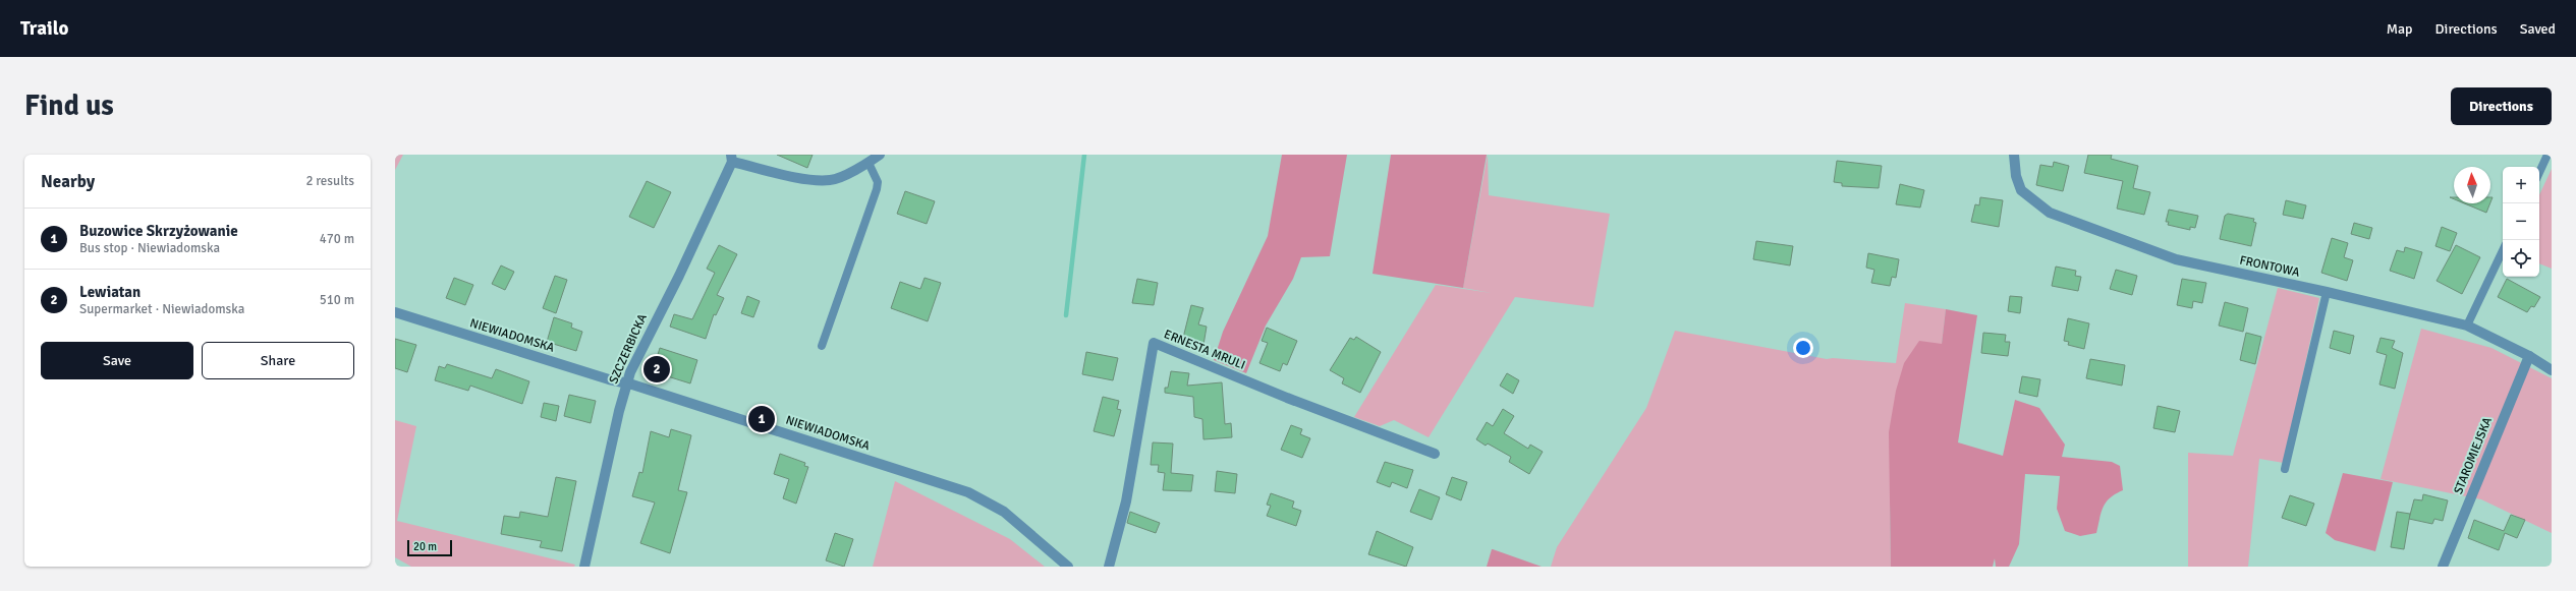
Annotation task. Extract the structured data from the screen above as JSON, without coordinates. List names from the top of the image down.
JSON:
{
  "streets": {
    "street": [
      "FRONTOWA",
      "NIEWIADOMSKA",
      "SZCZERBICKA",
      "ERNESTA MRULI",
      "STAROMIEJSKA"
    ]
  },
  "crossings": [
    ["FRONTOWA", "STAROMIEJSKA"],
    ["NIEWIADOMSKA", "SZCZERBICKA"]
  ],
  "scale_bar": "20 m",
  "north": "top",
  "page": {
    "header": "Trailo",
    "nav": ["Map", "Directions", "Saved"],
    "buttons": [
      "Directions",
      ["Save", "Share"]
    ],
    "title": "Find us",
    "heading": ["Nearby", "2 results"],
    "map_buttons": ["+", "−"],
    "list": [
      {
        "mark": "1",
        "name": "Buzowice Skrzyżowanie",
        "note": "Bus stop · Niewiadomska",
        "value": "470 m"
      },
      {
        "mark": "2",
        "name": "Lewiatan",
        "note": "Supermarket · Niewiadomska",
        "value": "510 m"
      }
    ],
    "pins": ["2", "1"],
    "scale": "20 m"
  }
}
